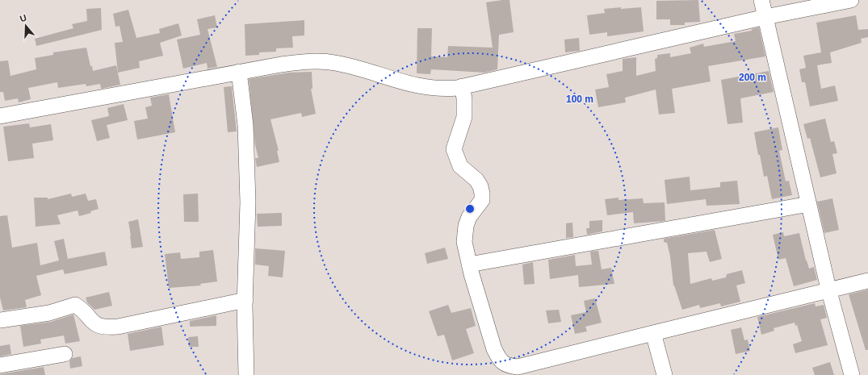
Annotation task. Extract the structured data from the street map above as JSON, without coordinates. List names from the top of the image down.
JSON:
{
  "north": "top",
  "rings": ["200 m", "100 m"]
}
